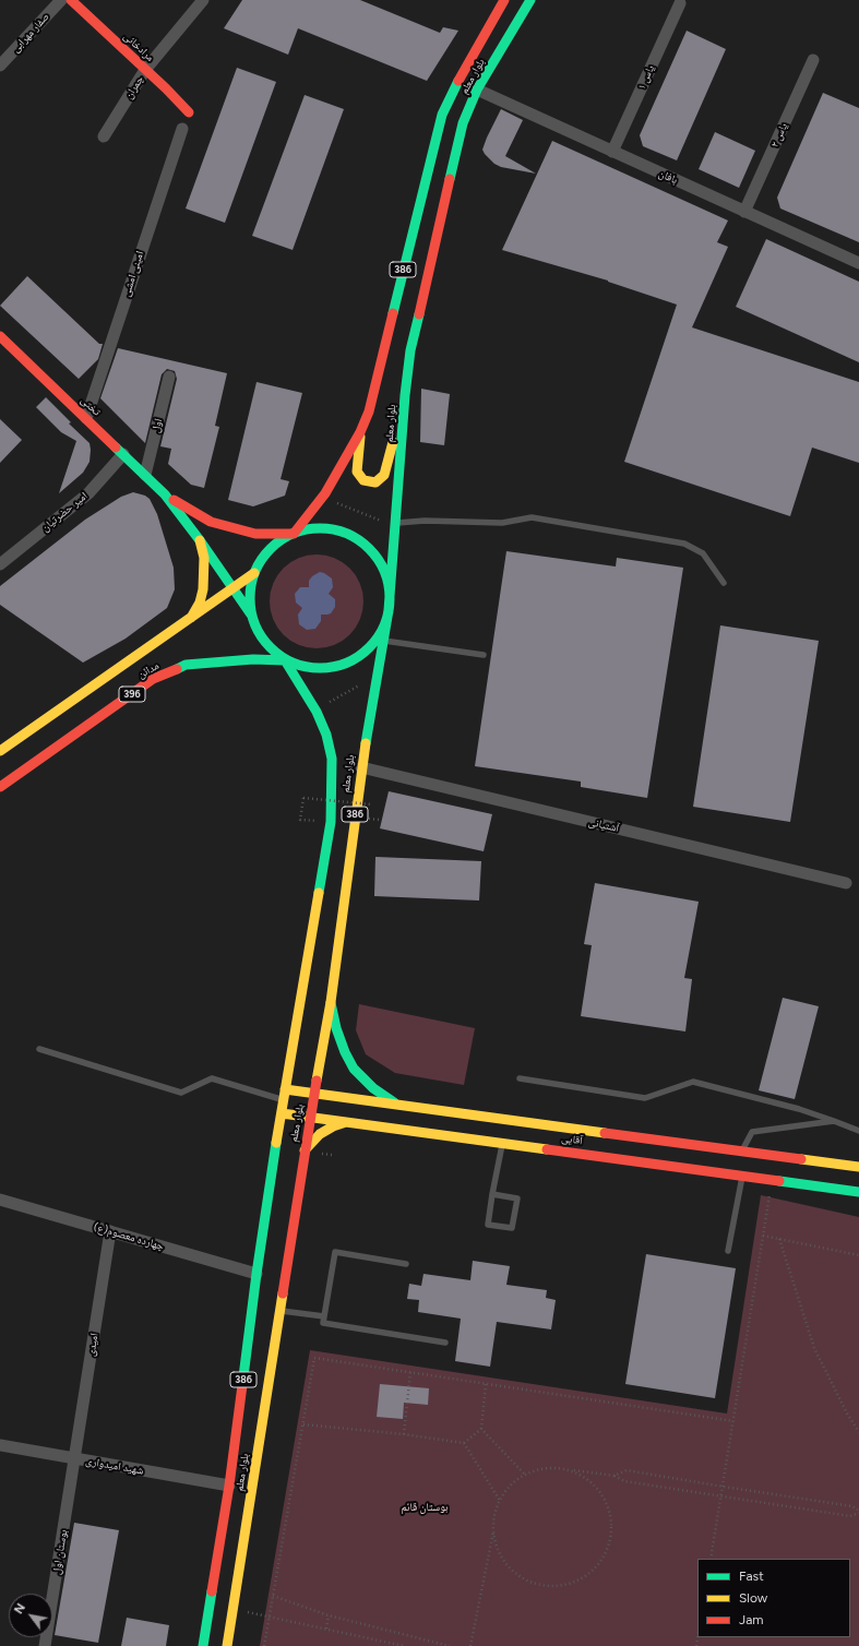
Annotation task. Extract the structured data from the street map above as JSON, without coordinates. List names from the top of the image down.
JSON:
{
  "streets": {
    "main road": [
      "مرادخانی",
      "بلوار معلم",
      "386",
      "تختی",
      "مدائن",
      "396",
      "آقایی"
    ],
    "street": [
      "صفار مهرابی",
      "یاس ۱",
      "چمران",
      "یاس ۲",
      "بافان",
      "امینی امشی",
      "اول",
      "امیر حضرتیان",
      "آشتیانی",
      "چهارده معصوم(ع)",
      "امیدی",
      "شهيد امیدواری",
      "بوستان اول"
    ]
  },
  "crossings": [
    ["مرادخانی", "چمران"],
    ["بلوار معلم", "بافان"],
    ["بلوار معلم", "تختی"],
    ["بلوار معلم", "مدائن"],
    ["بلوار معلم", "آشتیانی"],
    ["بلوار معلم", "آقایی"],
    ["بلوار معلم", "چهارده معصوم(ع)"],
    ["بلوار معلم", "شهيد امیدواری"],
    ["یاس ۱", "بافان"],
    ["یاس ۲", "بافان"],
    ["امینی امشی", "تختی"],
    ["تختی", "اول"],
    ["تختی", "امیر حضرتیان"],
    ["تختی", "مدائن"],
    ["چهارده معصوم(ع)", "امیدی"],
    ["امیدی", "شهيد امیدواری"],
    ["امیدی", "بوستان اول"],
    ["شهيد امیدواری", "بوستان اول"]
  ],
  "parks": ["بوستان قائم"],
  "legend": ["Fast", "Slow", "Jam"],
  "north": "top left"
}
